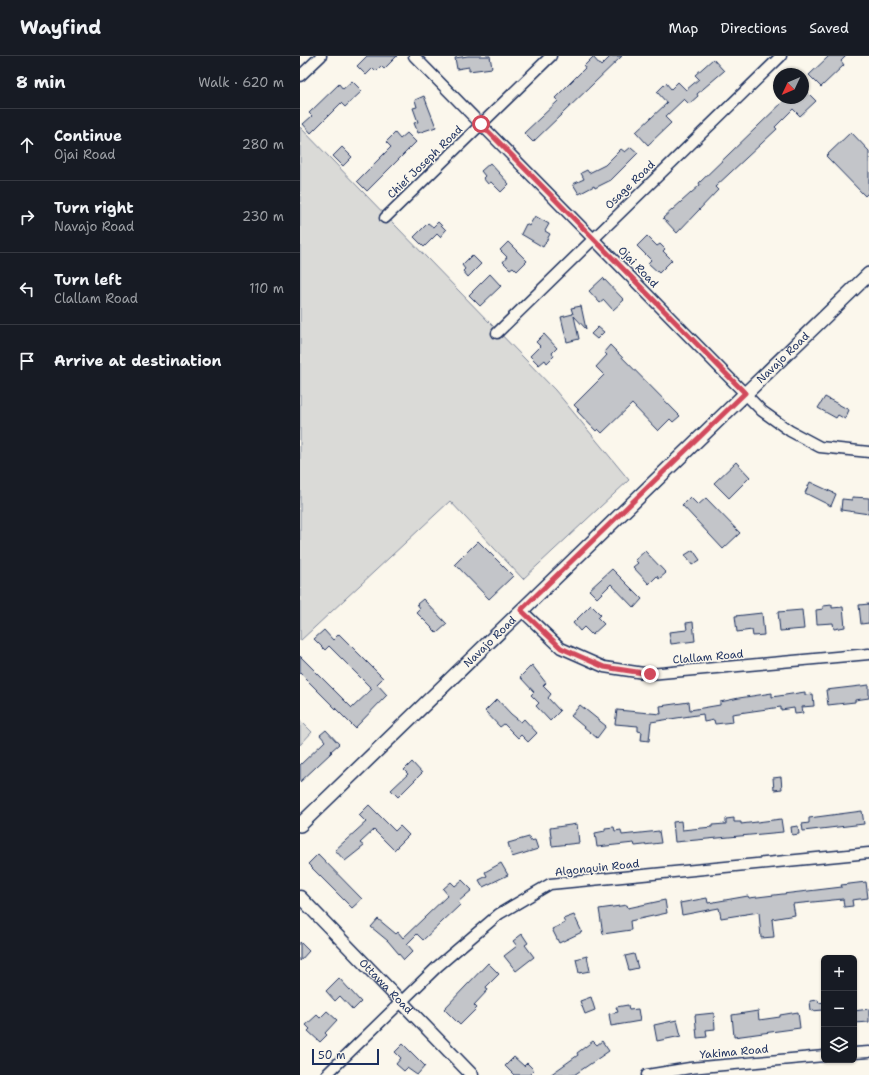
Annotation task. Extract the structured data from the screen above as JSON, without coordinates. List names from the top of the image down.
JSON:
{
  "streets": {
    "main road": ["Navajo Road"],
    "street": [
      "Chief Joseph Road",
      "Osage Road",
      "Ojai Road",
      "Clallam Road",
      "Algonquin Road",
      "Ottawa Road",
      "Yakima Road"
    ]
  },
  "crossings": [
    ["Chief Joseph Road", "Ojai Road"],
    ["Osage Road", "Ojai Road"],
    ["Ojai Road", "Navajo Road"],
    ["Navajo Road", "Clallam Road"],
    ["Algonquin Road", "Ottawa Road"]
  ],
  "scale_bar": "50 m",
  "north": "bottom left",
  "page": {
    "header": "Wayfind",
    "nav": ["Map", "Directions", "Saved"],
    "heading": ["8 min", "Walk · 620 m"],
    "list": [
      ["Continue", "Ojai Road", "280 m"],
      ["Turn right", "Navajo Road", "230 m"],
      ["Turn left", "Clallam Road", "110 m"],
      "Arrive at destination"
    ],
    "map_buttons": ["+", "−"],
    "scale": "50 m"
  }
}
